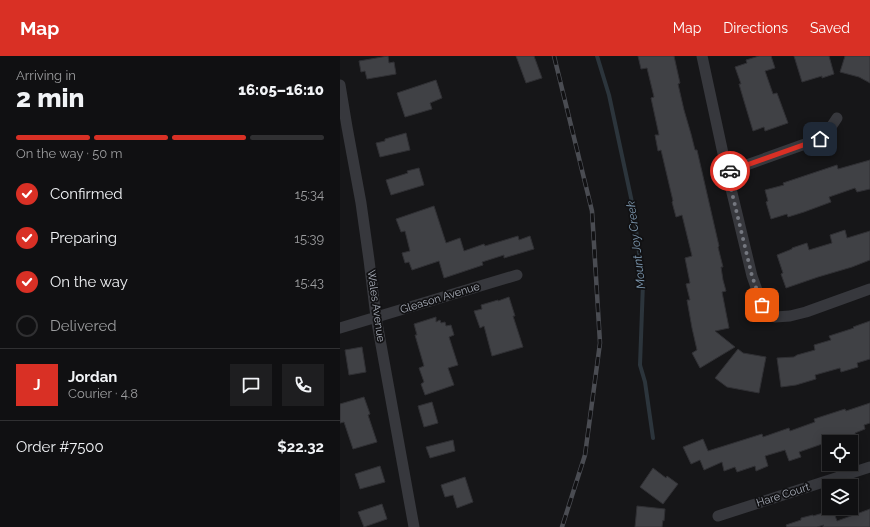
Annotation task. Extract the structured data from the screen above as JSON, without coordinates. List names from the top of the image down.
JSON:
{
  "streets": {
    "street": ["Gleason Avenue", "Wales Avenue", "Hare Court"]
  },
  "crossings": [
    ["Gleason Avenue", "Wales Avenue"]
  ],
  "water": ["Mount Joy Creek"],
  "page": {
    "header": "Map",
    "nav": ["Map", "Directions", "Saved"],
    "heading": ["2 min", "Arriving in", "16:05–16:10"],
    "panel": [
      "Jordan",
      "Courier · 4.8",
      "Order #7500",
      "$22.32"
    ],
    "bar": "On the way · 50 m",
    "list": [
      ["Confirmed", "15:34"],
      ["Preparing", "15:39"],
      ["On the way", "15:43"],
      "Delivered"
    ],
    "round": "J"
  }
}
